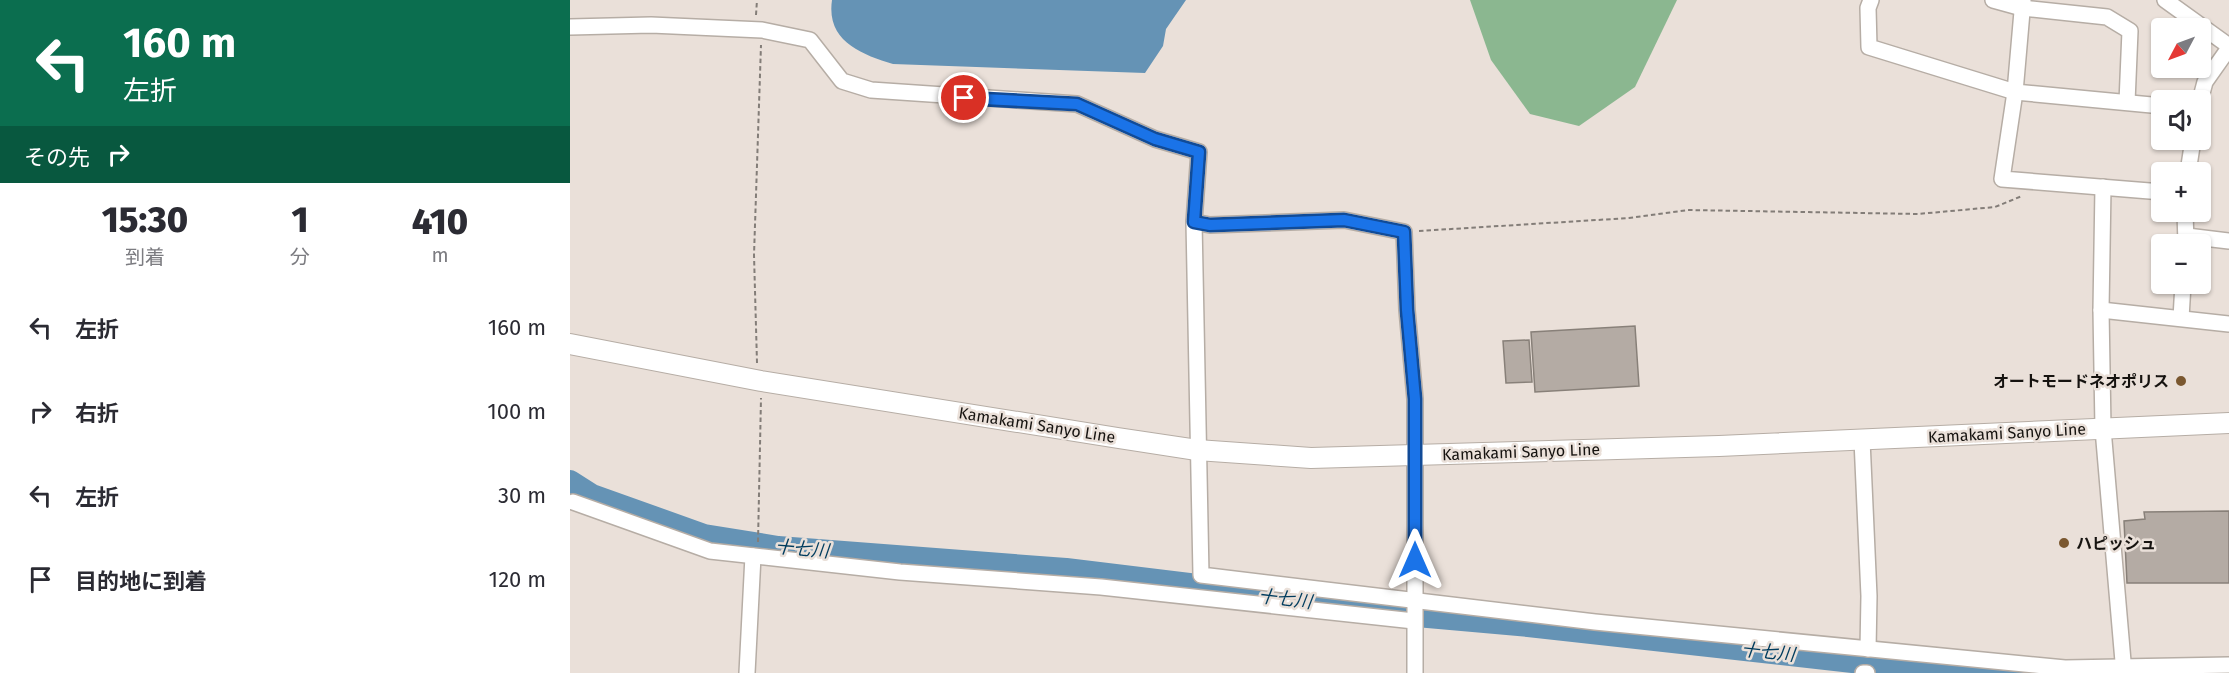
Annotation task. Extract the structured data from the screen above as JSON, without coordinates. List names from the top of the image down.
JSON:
{
  "streets": {
    "main road": ["Kamakami Sanyo Line"]
  },
  "water": ["十七川"],
  "places": ["オートモードネオポリス", "ハピッシュ"],
  "north": "bottom left",
  "page": {
    "turn": ["160 m", "左折"],
    "map_buttons": ["+", "−"],
    "then": "その先",
    "eta": [
      "15:30",
      "到着",
      "1",
      "分",
      "410",
      "m"
    ],
    "list": [
      {
        "name": "左折",
        "value": "160 m"
      },
      {
        "name": "右折",
        "value": "100 m"
      },
      {
        "name": "左折",
        "value": "30 m"
      },
      {
        "name": "目的地に到着",
        "value": "120 m"
      }
    ]
  }
}
